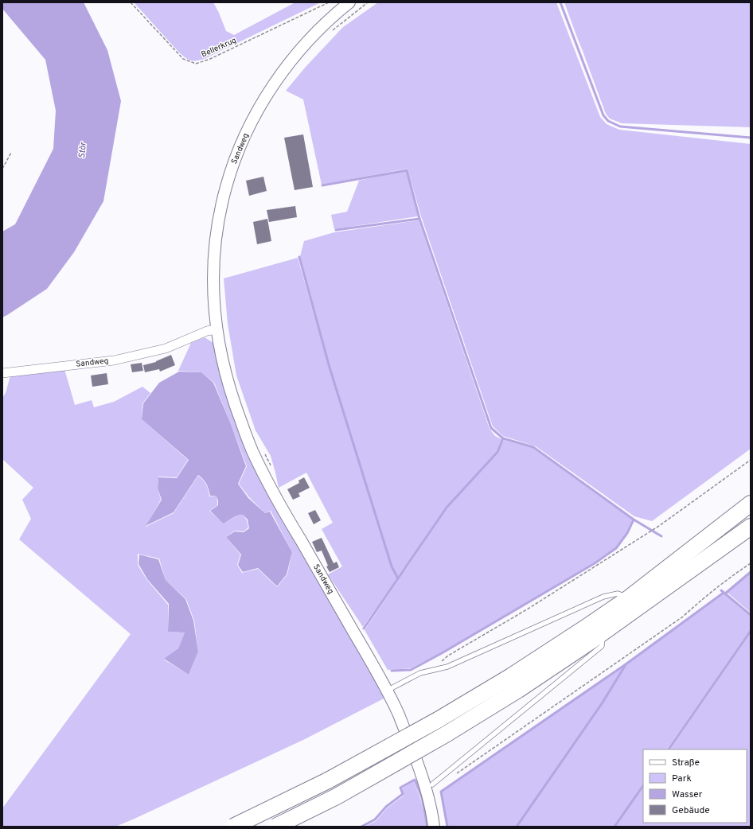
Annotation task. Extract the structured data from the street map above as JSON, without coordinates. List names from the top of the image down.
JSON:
{
  "streets": {
    "street": ["Sandweg"],
    "path": ["Bellerkrug"]
  },
  "water": ["Stör"],
  "legend": [
    "Straße",
    "Park",
    "Wasser",
    "Gebäude"
  ]
}
